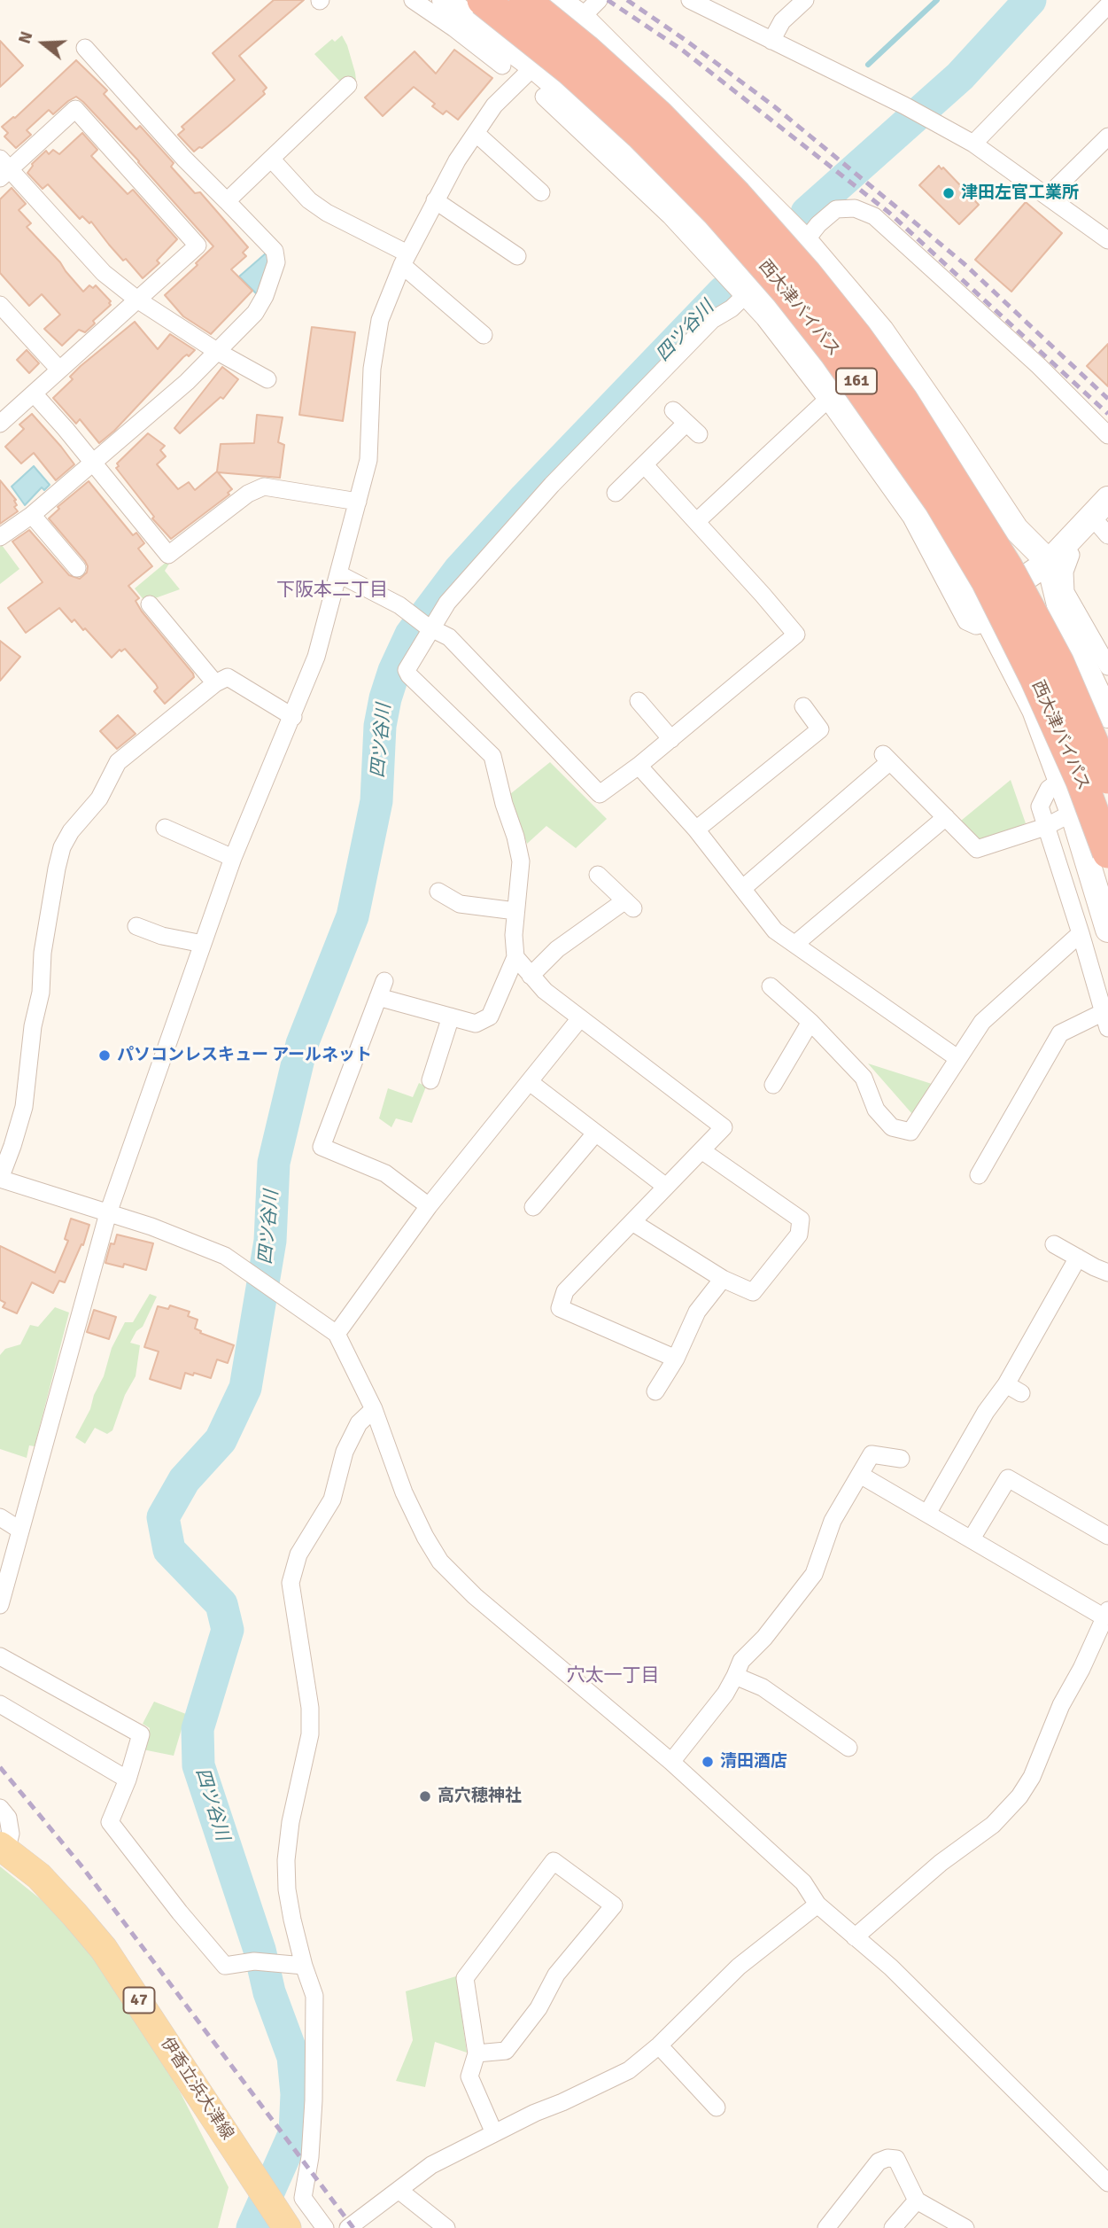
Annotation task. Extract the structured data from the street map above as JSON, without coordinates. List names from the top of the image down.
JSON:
{
  "streets": {
    "highway": ["西大津バイパス", "161"],
    "main road": ["47", "伊香立浜大津線"]
  },
  "districts": ["下阪本二丁目", "穴太一丁目"],
  "water": ["四ツ谷川"],
  "places": [
    "津田左官工業所",
    "パソコンレスキュー アールネット",
    "清田酒店",
    "高穴穂神社"
  ],
  "north": "left"
}
